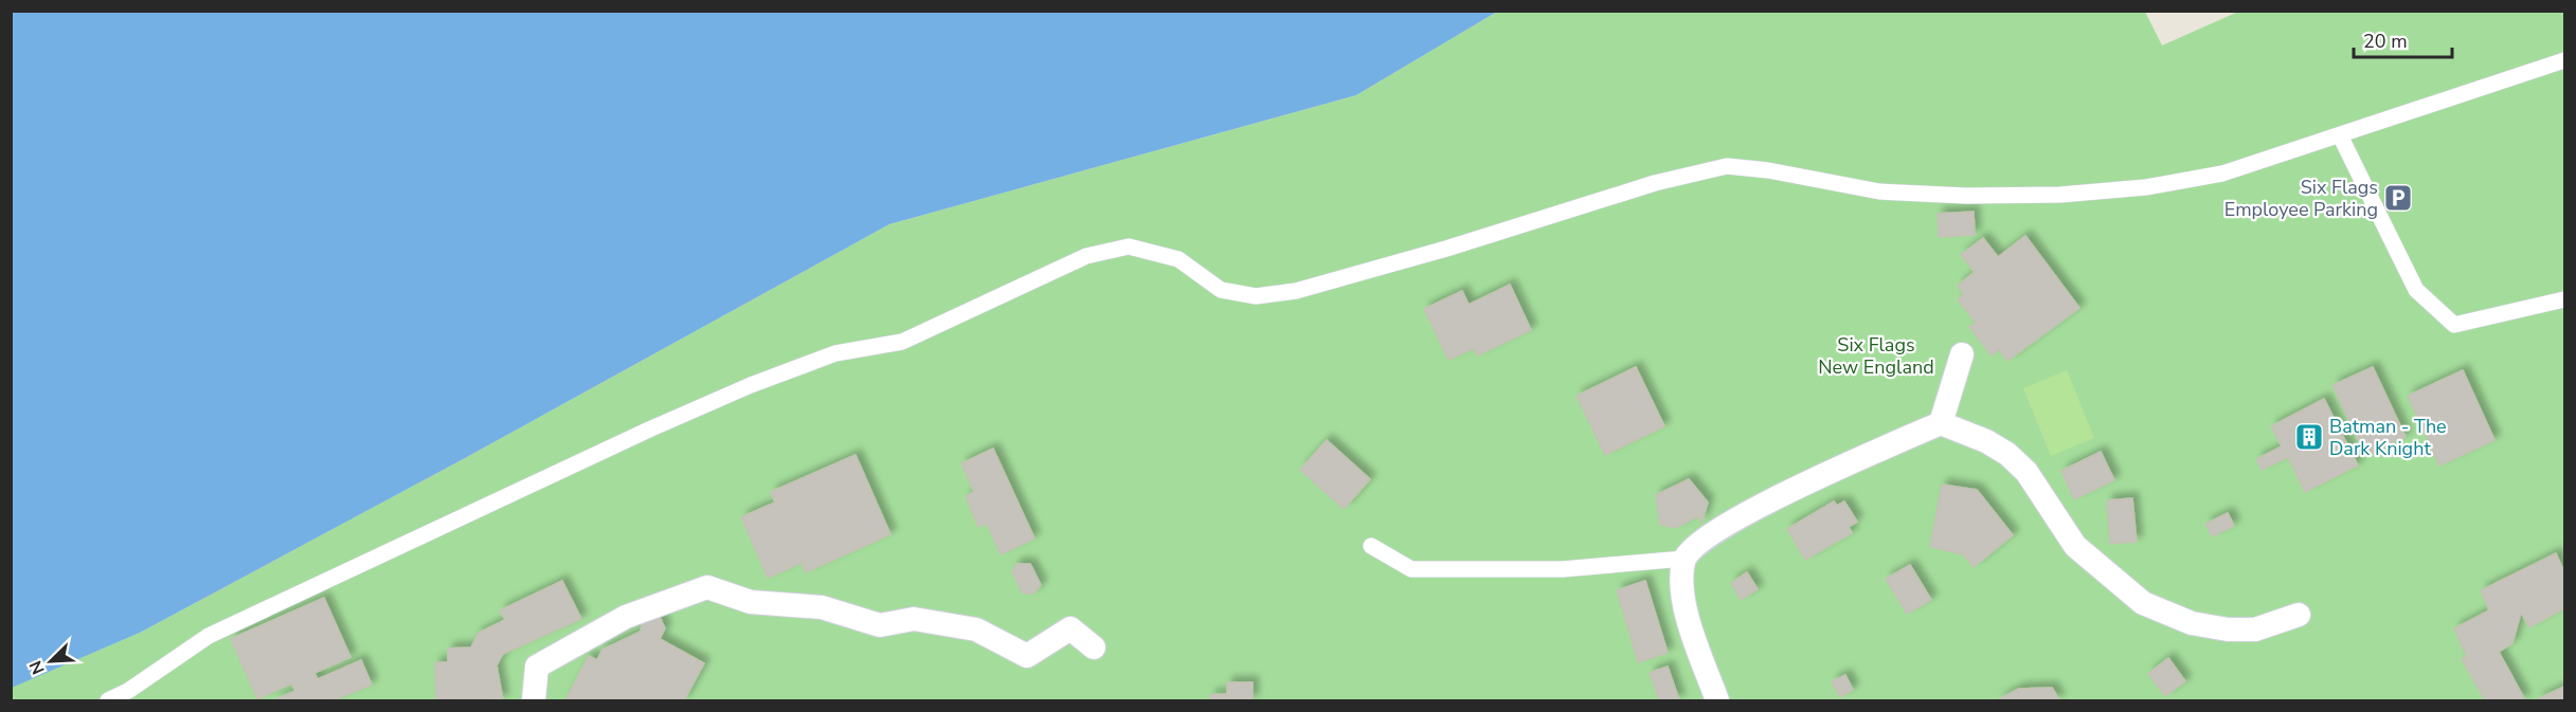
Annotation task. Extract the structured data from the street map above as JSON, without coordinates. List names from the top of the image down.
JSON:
{
  "parks": ["Six Flags New England"],
  "places": {
    "parking": ["Six Flags Employee Parking"],
    "building": ["Batman - The Dark Knight"]
  },
  "scale_bar": "20 m",
  "north": "bottom left"
}
